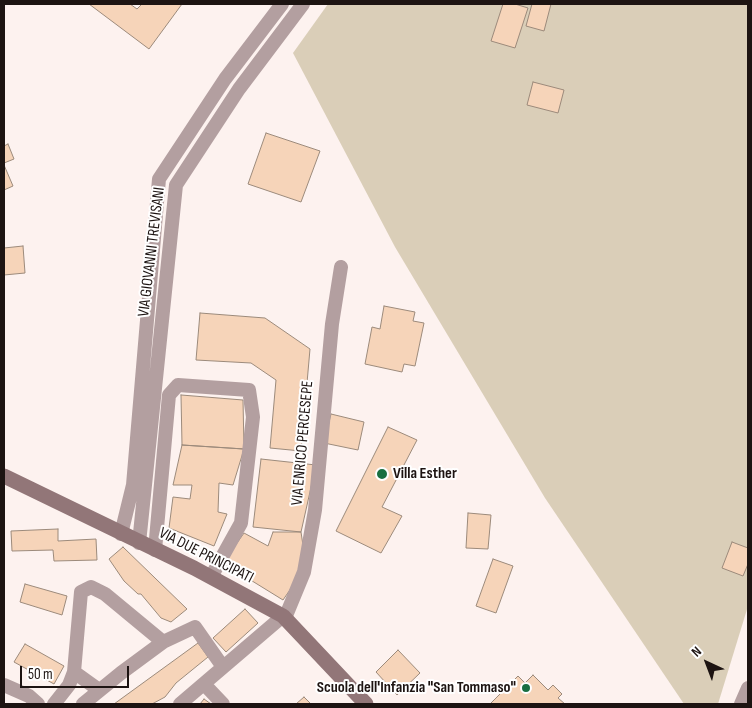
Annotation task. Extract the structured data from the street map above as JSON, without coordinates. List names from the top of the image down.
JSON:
{
  "streets": {
    "street": ["VIA GIOVANNI TREVISANI", "VIA ENRICO PERCESEPE", "VIA DUE PRINCIPATI"]
  },
  "crossings": [
    ["VIA GIOVANNI TREVISANI", "VIA DUE PRINCIPATI"],
    ["VIA ENRICO PERCESEPE", "VIA DUE PRINCIPATI"]
  ],
  "places": ["Villa Esther", "Scuola dell'Infanzia \"San Tommaso\""],
  "scale_bar": "50 m",
  "north": "top left"
}
